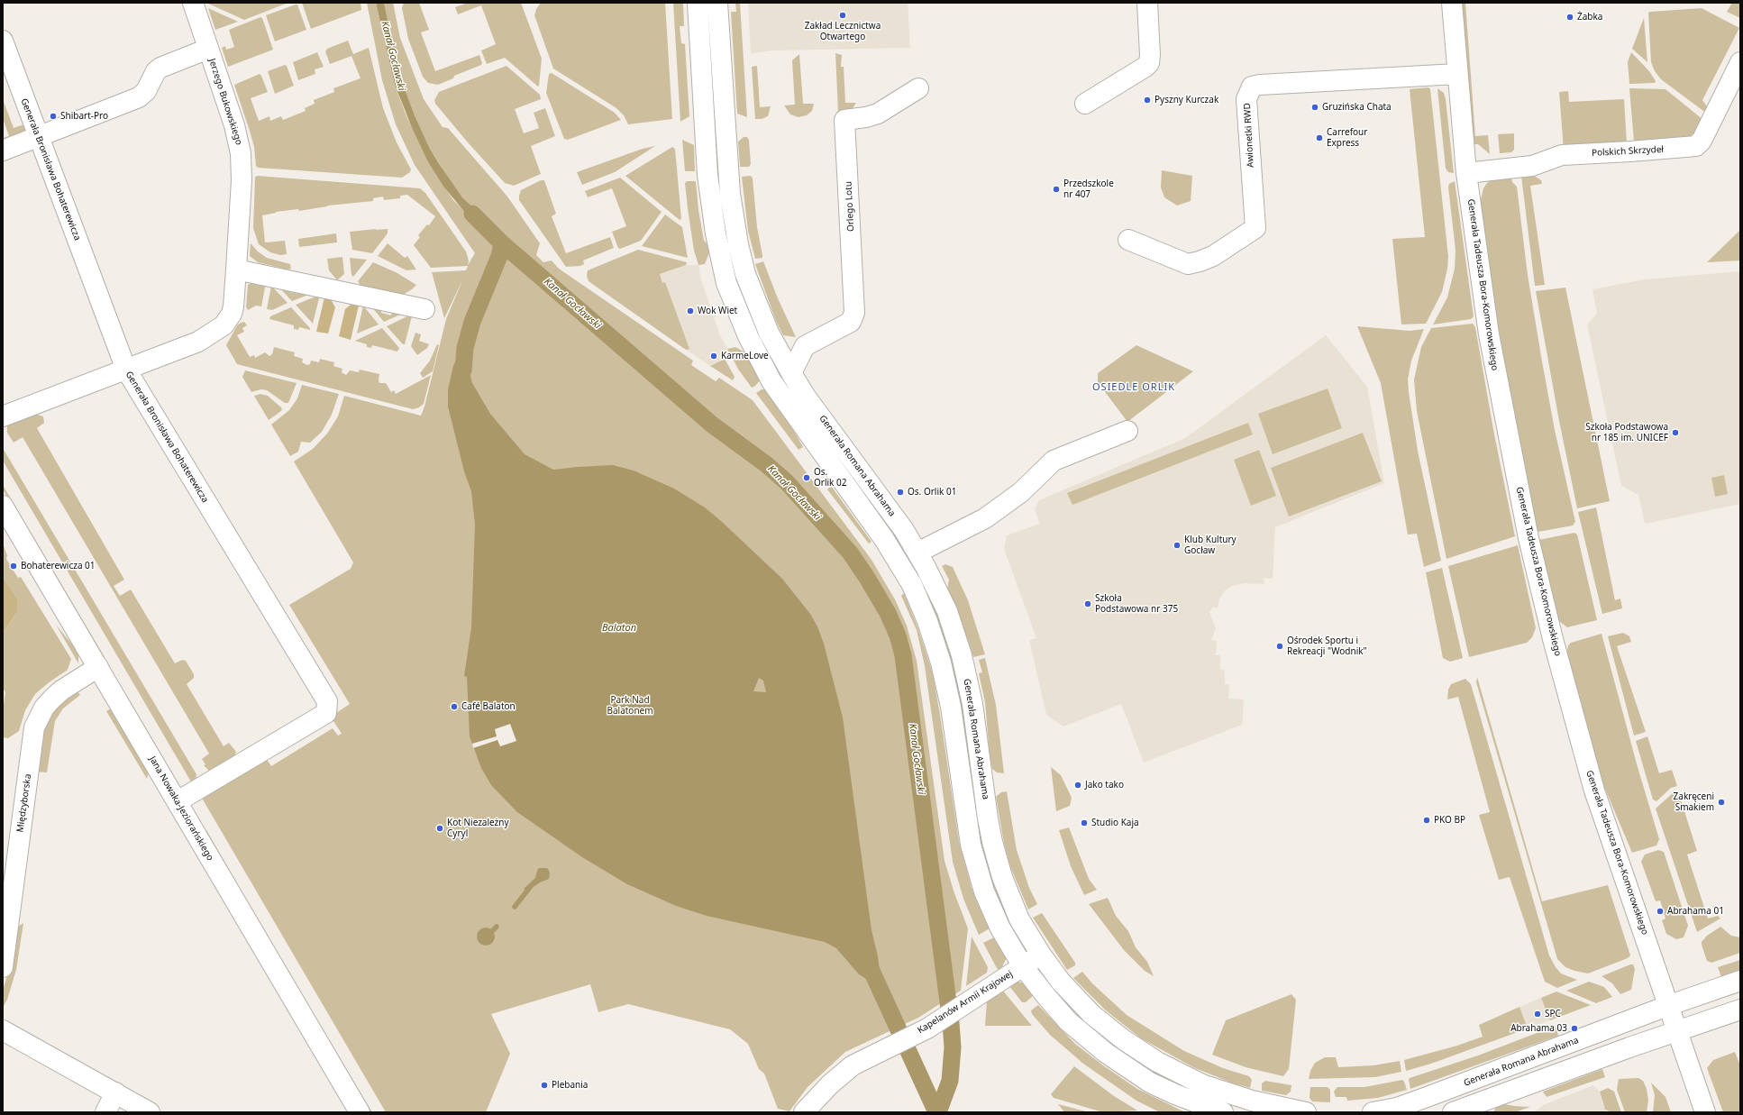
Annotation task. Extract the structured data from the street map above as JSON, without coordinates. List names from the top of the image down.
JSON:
{
  "streets": {
    "street": [
      "Jerzego Bukowskiego",
      "Awionetki RWD",
      "Polskich Skrzydeł",
      "Generała Bronisława Bohaterewicza",
      "Orlego Lotu",
      "Generała Tadeusza Bora-Komorowskiego",
      "Generała Romana Abrahama",
      "Międzyborska",
      "Jana Nowaka-Jeziorańskiego",
      "Kapelanów Armii Krajowej"
    ]
  },
  "crossings": [
    ["Jerzego Bukowskiego", "Generała Bronisława Bohaterewicza"],
    ["Awionetki RWD", "Generała Tadeusza Bora-Komorowskiego"],
    ["Polskich Skrzydeł", "Generała Tadeusza Bora-Komorowskiego"],
    ["Generała Bronisława Bohaterewicza", "Jana Nowaka-Jeziorańskiego"],
    ["Orlego Lotu", "Generała Romana Abrahama"],
    ["Generała Tadeusza Bora-Komorowskiego", "Generała Romana Abrahama"],
    ["Generała Romana Abrahama", "Kapelanów Armii Krajowej"],
    ["Międzyborska", "Jana Nowaka-Jeziorańskiego"]
  ],
  "districts": ["OSIEDLE ORLIK"],
  "water": ["Kanał Gocławski", "Balaton"],
  "parks": ["Park Nad Balatonem"],
  "places": [
    "Zakład Lecznictwa Otwartego",
    "Żabka",
    "Pyszny Kurczak",
    "Gruzińska Chata",
    "Shibart-Pro",
    "Carrefour Express",
    "Przedszkole nr 407",
    "Wok Wiet",
    "KarmeLove",
    "Szkoła Podstawowa nr 185 im. UNICEF",
    "Os. Orlik 02",
    "Os. Orlik 01",
    "Klub Kultury Gocław",
    "Bohaterewicza 01",
    "Szkoła Podstawowa nr 375",
    "Ośrodek Sportu i Rekreacji \"Wodnik\"",
    "Café Balaton",
    "Jako tako",
    "Zakręceni Smakiem",
    "PKO BP",
    "Studio Kaja",
    "Kot Niezależny Cyryl",
    "Abrahama 01",
    "SPC",
    "Abrahama 03",
    "Plebania"
  ]
}
